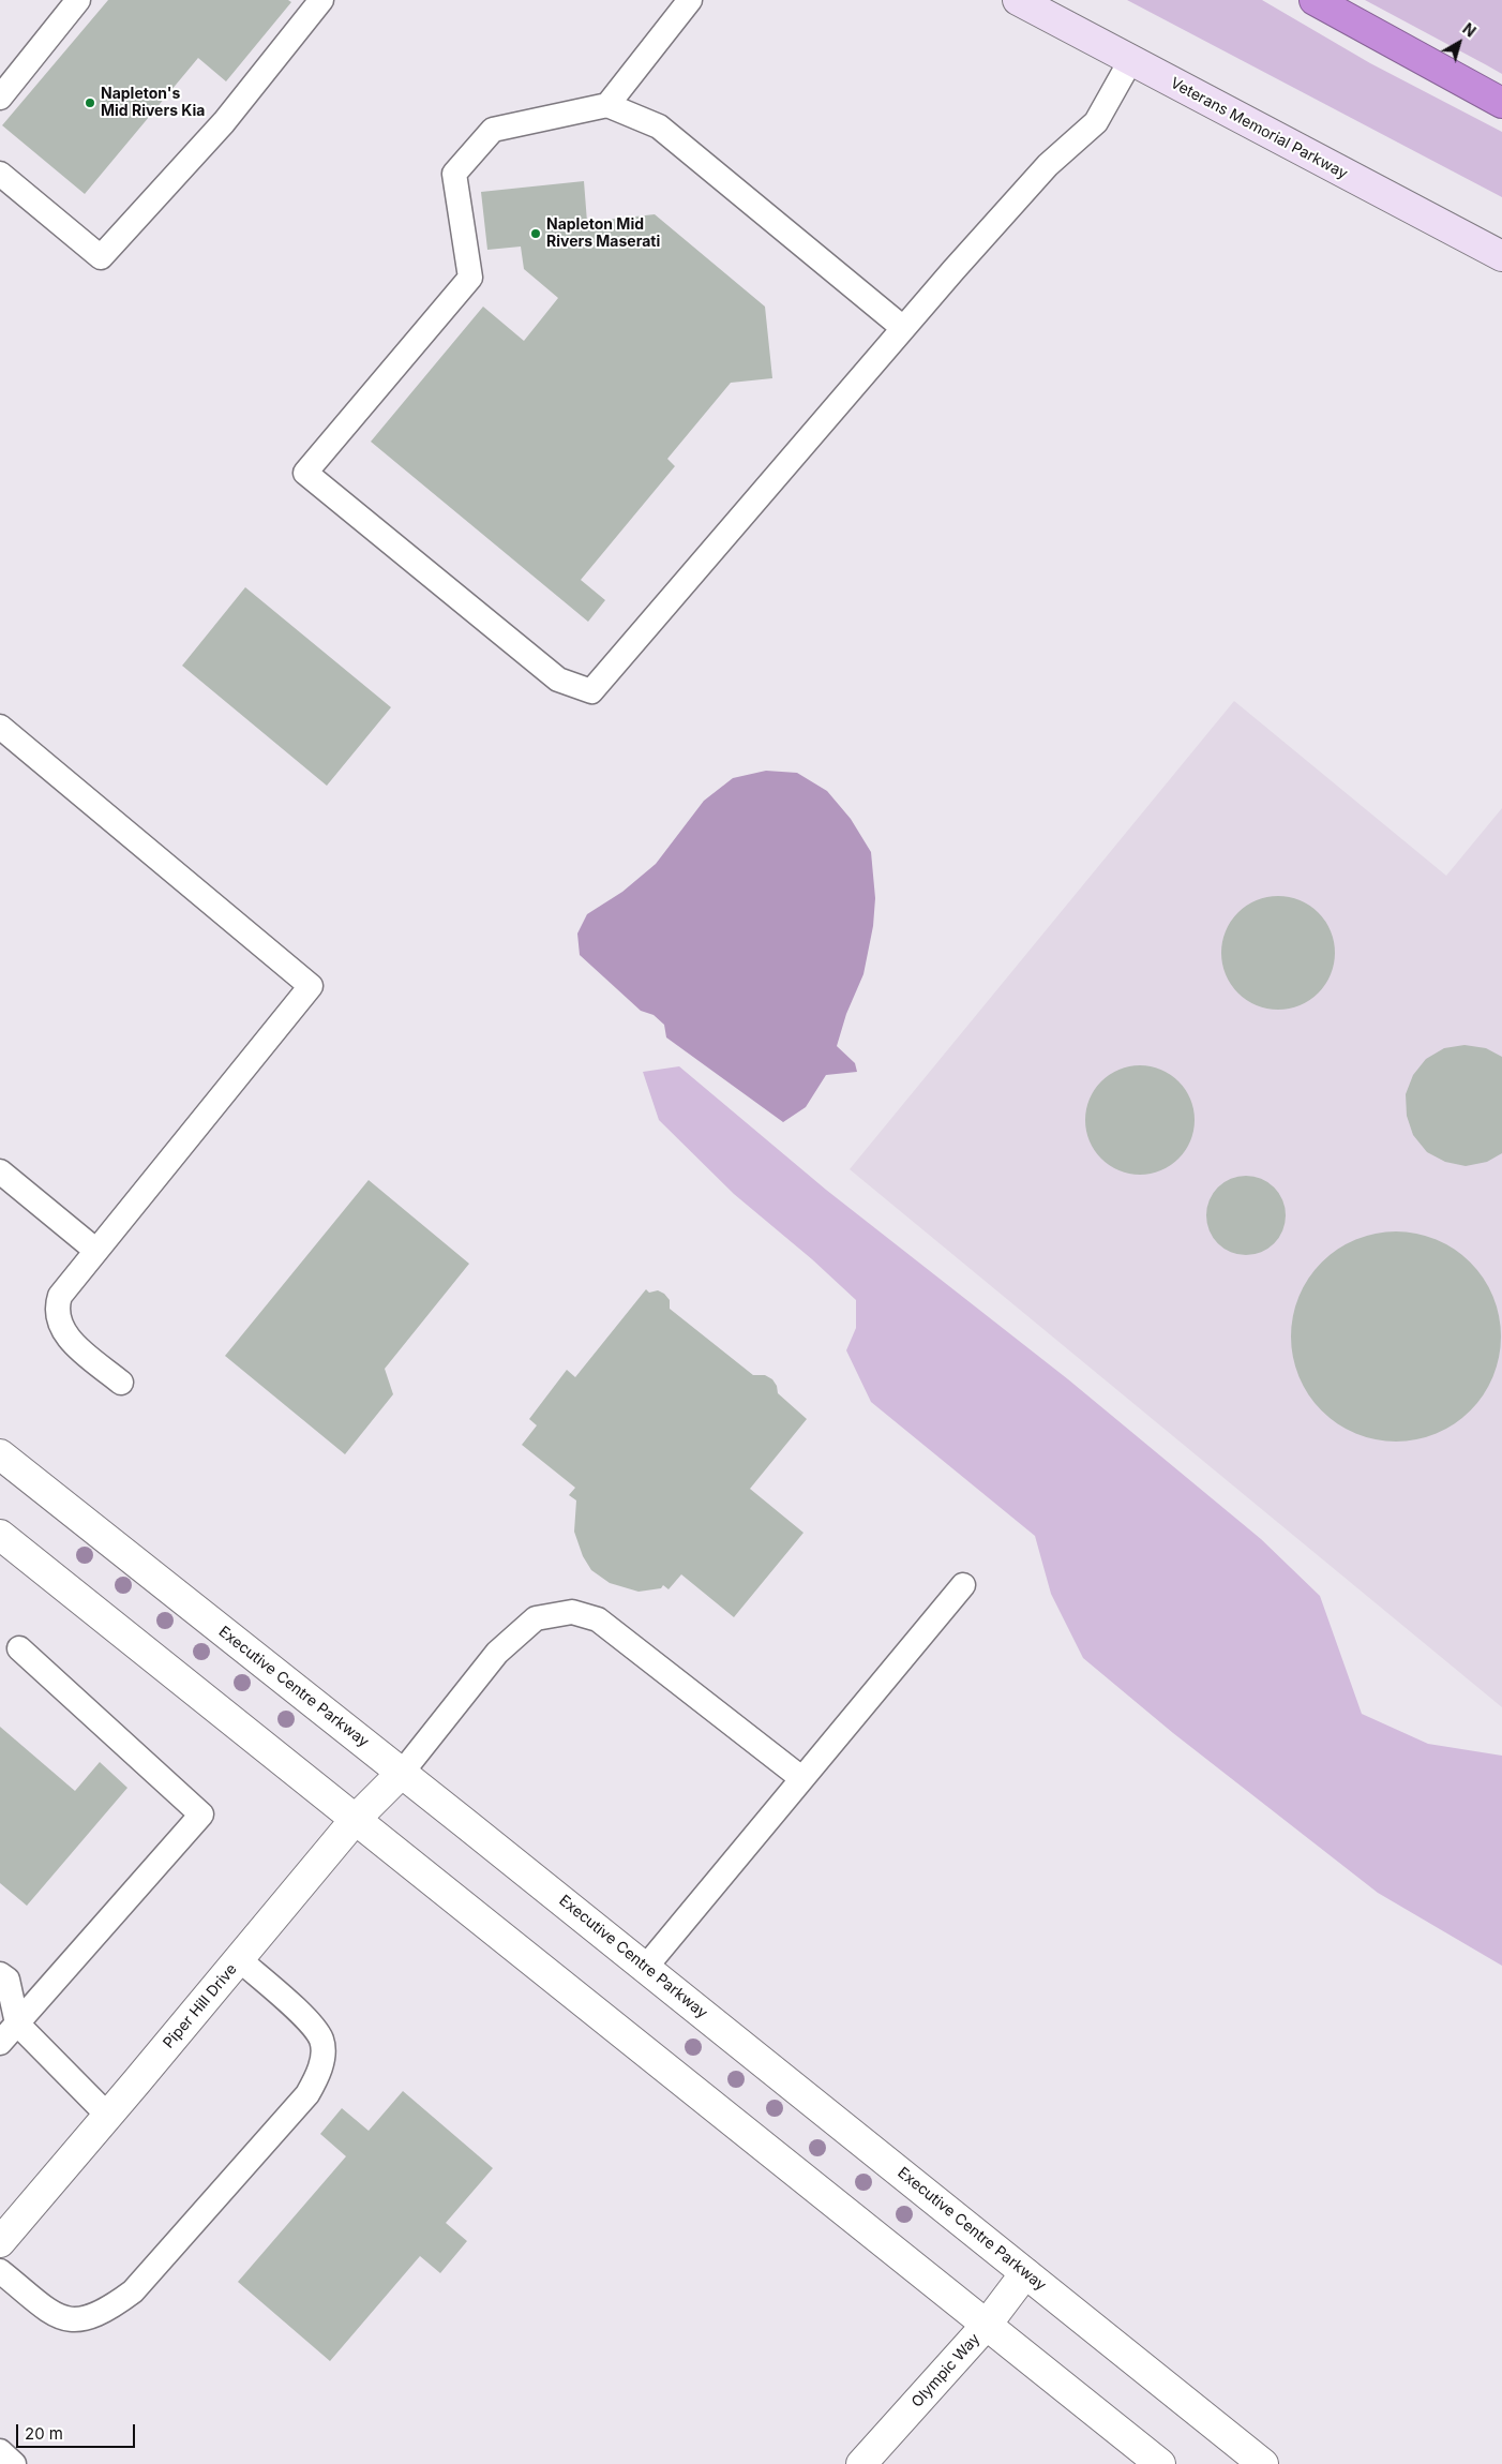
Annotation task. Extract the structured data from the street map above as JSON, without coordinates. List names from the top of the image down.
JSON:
{
  "streets": {
    "main road": ["Veterans Memorial Parkway"],
    "street": ["Executive Centre Parkway", "Piper Hill Drive", "Olympic Way"]
  },
  "crossings": [
    ["Executive Centre Parkway", "Piper Hill Drive"],
    ["Executive Centre Parkway", "Olympic Way"]
  ],
  "places": ["Napleton's Mid Rivers Kia", "Napleton Mid Rivers Maserati"],
  "scale_bar": "20 m",
  "north": "top right"
}
